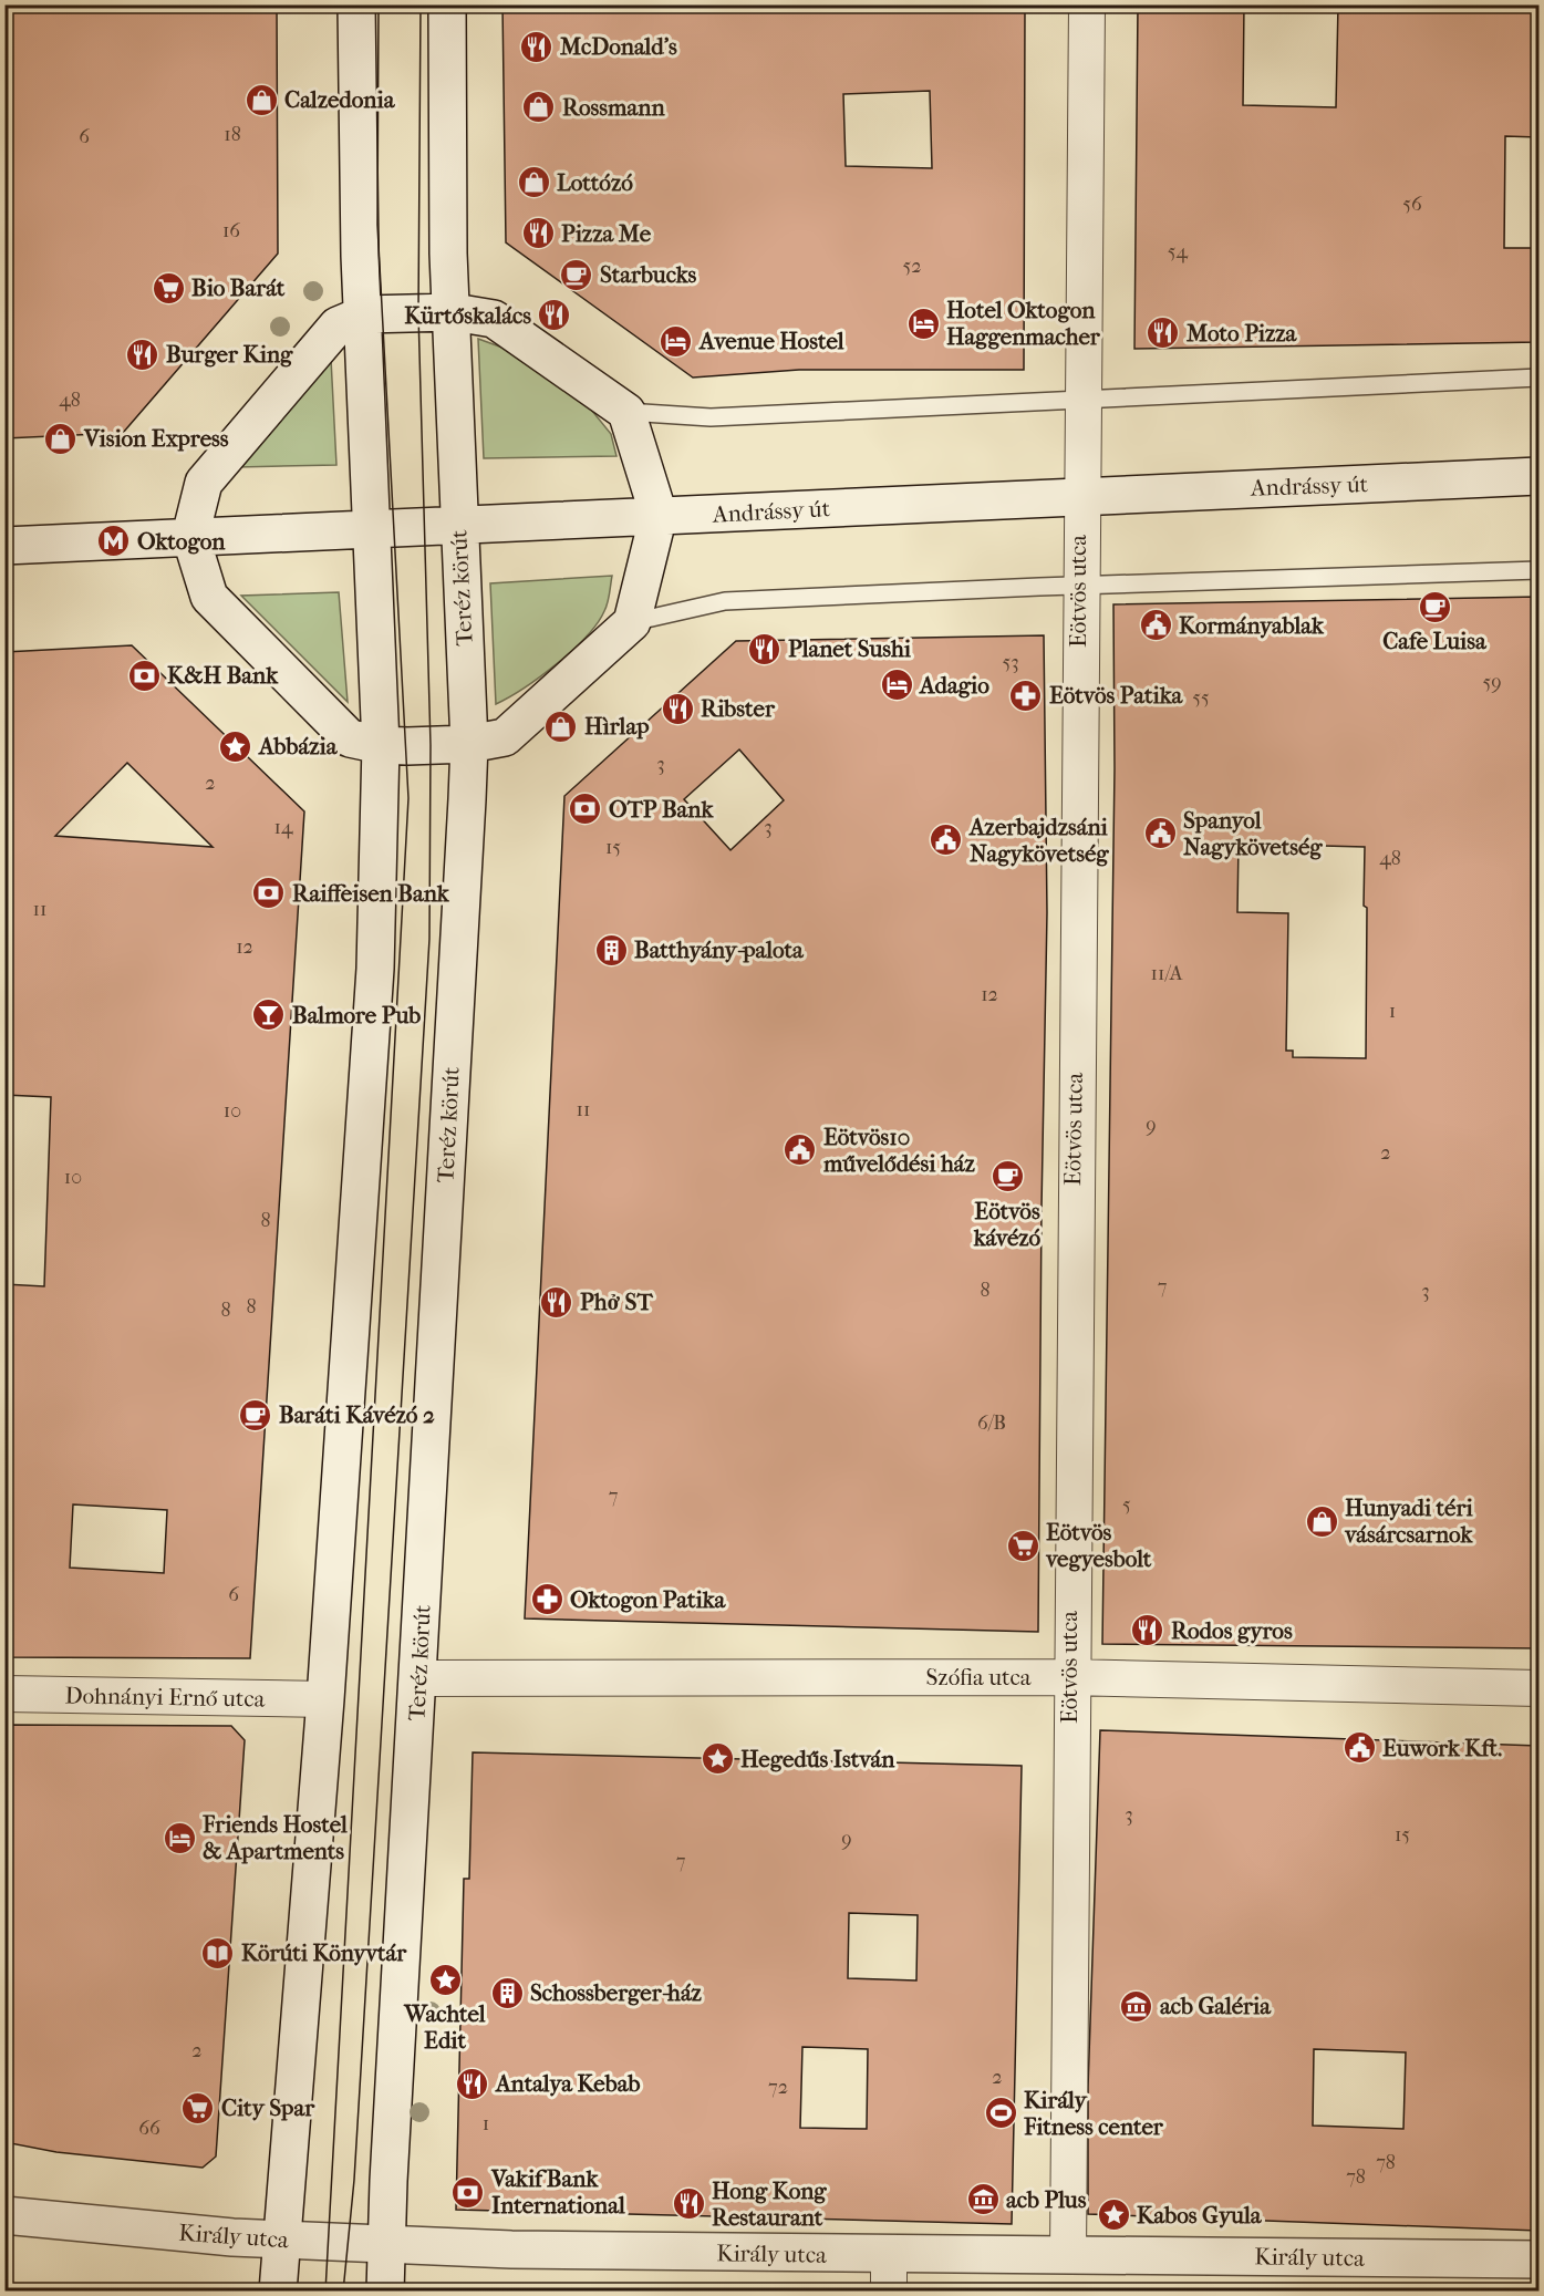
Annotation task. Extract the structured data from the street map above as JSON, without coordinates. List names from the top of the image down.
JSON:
{
  "streets": {
    "main road": ["Andrássy út", "Teréz körút", "Király utca"],
    "street": ["Eötvös utca", "Szófia utca", "Dohnányi Ernő utca"]
  },
  "crossings": [
    ["Andrássy út", "Teréz körút"],
    ["Andrássy út", "Eötvös utca"],
    ["Teréz körút", "Szófia utca"],
    ["Teréz körút", "Király utca"],
    ["Eötvös utca", "Szófia utca"],
    ["Eötvös utca", "Király utca"]
  ],
  "places": {
    "restaurant": [
      "McDonald's",
      "Pizza Me",
      "Kürtőskalács",
      "Moto Pizza",
      "Burger King",
      "Planet Sushi",
      "Ribster",
      "Phở ST",
      "Rodos gyros",
      "Antalya Kebab",
      "Hong Kong Restaurant"
    ],
    "shop": [
      "Calzedonia",
      "Rossmann",
      "Lottózó",
      "Vision Express",
      "Hìrlap",
      "Hunyadi téri vásárcsarnok"
    ],
    "cafe": [
      "Starbucks",
      "Cafe Luisa",
      "Eötvös kávézó",
      "Baráti Kávézó 2"
    ],
    "supermarket": ["Bio Barát", "Eötvös vegyesbolt", "City Spar"],
    "hotel": [
      "Hotel Oktogon Haggenmacher",
      "Avenue Hostel",
      "Adagio",
      "Friends Hostel & Apartments"
    ],
    "metro station": ["Oktogon"],
    "public building": [
      "Kormányablak",
      "Spanyol Nagykövetség",
      "Azerbajdzsáni Nagykövetség",
      "Eötvös10 művelődési ház",
      "Euwork Kft."
    ],
    "bank": [
      "K&H Bank",
      "OTP Bank",
      "Raiffeisen Bank",
      "VakifBank International"
    ],
    "pharmacy": ["Eötvös Patika", "Oktogon Patika"],
    "place": [
      "Abbázia",
      "Hegedűs István",
      "Wachtel Edit",
      "Kabos Gyula"
    ],
    "building": ["Batthyány-palota", "Schossberger-ház"],
    "bar": ["Balmore Pub"],
    "library": ["Körúti Könyvtár"],
    "museum": ["acb Galéria", "acb Plus"],
    "sports": ["Király Fitness center"]
  },
  "house_numbers": [
    "18",
    "6",
    "56",
    "16",
    "54",
    "52",
    "48",
    "53",
    "59",
    "55",
    "3",
    "2",
    "14",
    "3",
    "15",
    "48",
    "11",
    "12",
    "11/A",
    "12",
    "1",
    "11",
    "10",
    "9",
    "2",
    "10",
    "8",
    "7",
    "8",
    "3",
    "8",
    "8",
    "6/B",
    "7",
    "5",
    "6",
    "3",
    "15",
    "9",
    "7",
    "2",
    "2",
    "72",
    "1",
    "66",
    "78",
    "78"
  ]
}
